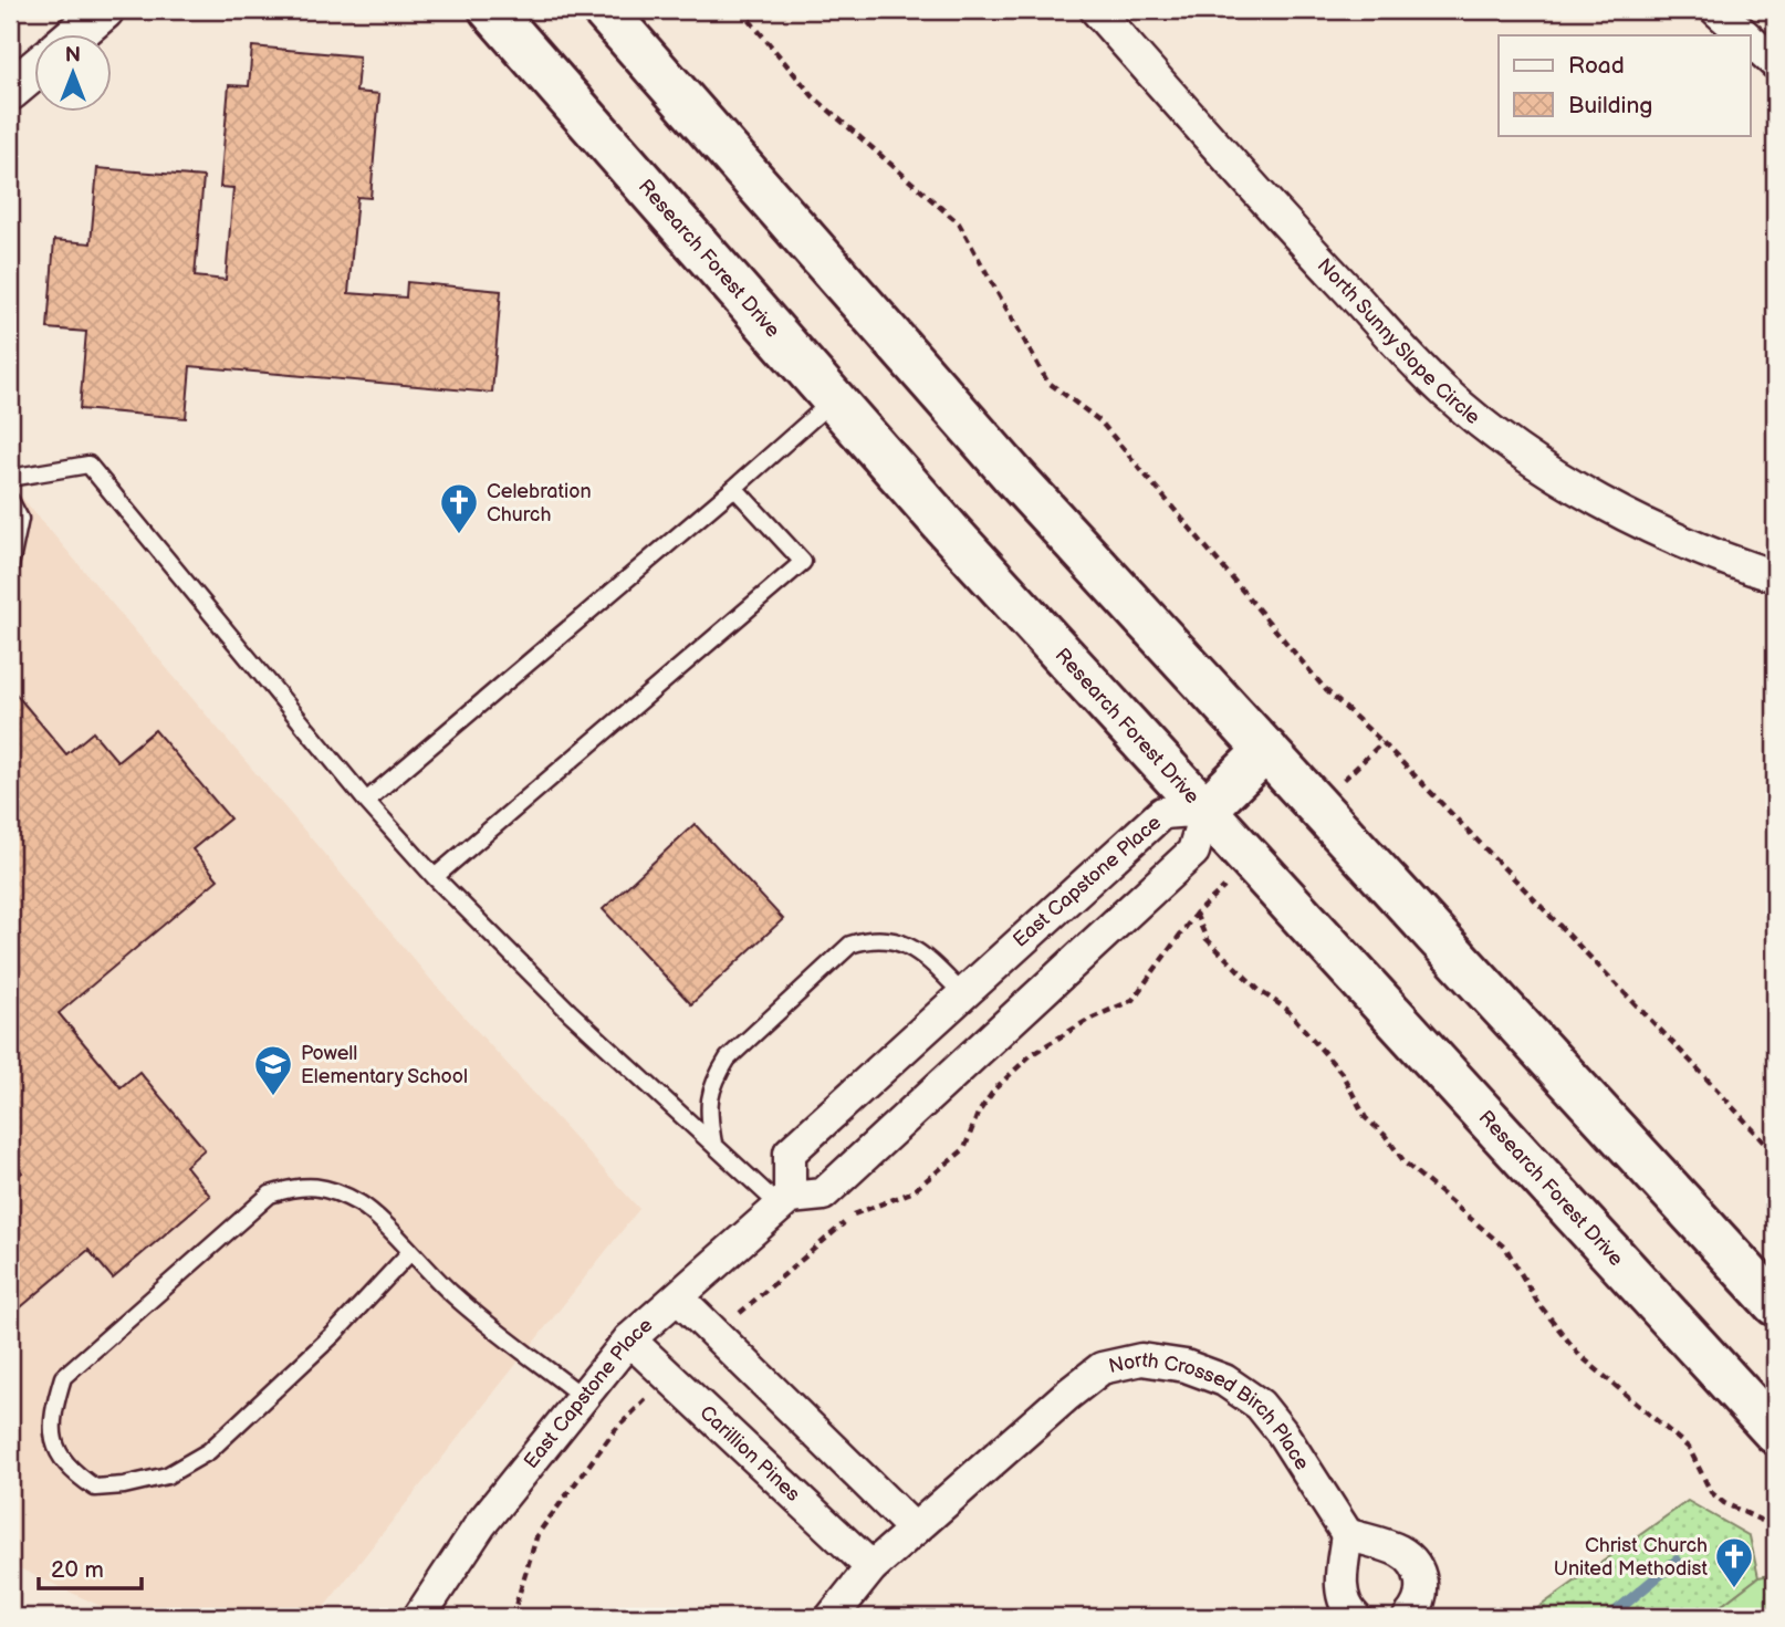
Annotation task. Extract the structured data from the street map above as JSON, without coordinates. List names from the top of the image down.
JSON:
{
  "streets": {
    "main road": ["Research Forest Drive"],
    "street": [
      "North Sunny Slope Circle",
      "East Capstone Place",
      "North Crossed Birch Place",
      "Carillion Pines"
    ]
  },
  "crossings": [
    ["Research Forest Drive", "East Capstone Place"],
    ["East Capstone Place", "Carillion Pines"],
    ["North Crossed Birch Place", "Carillion Pines"]
  ],
  "places": {
    "church": ["Celebration Church", "Christ Church United Methodist"],
    "school or university": ["Powell Elementary School"]
  },
  "legend": ["Road", "Building"],
  "scale_bar": "20 m",
  "north": "top"
}
